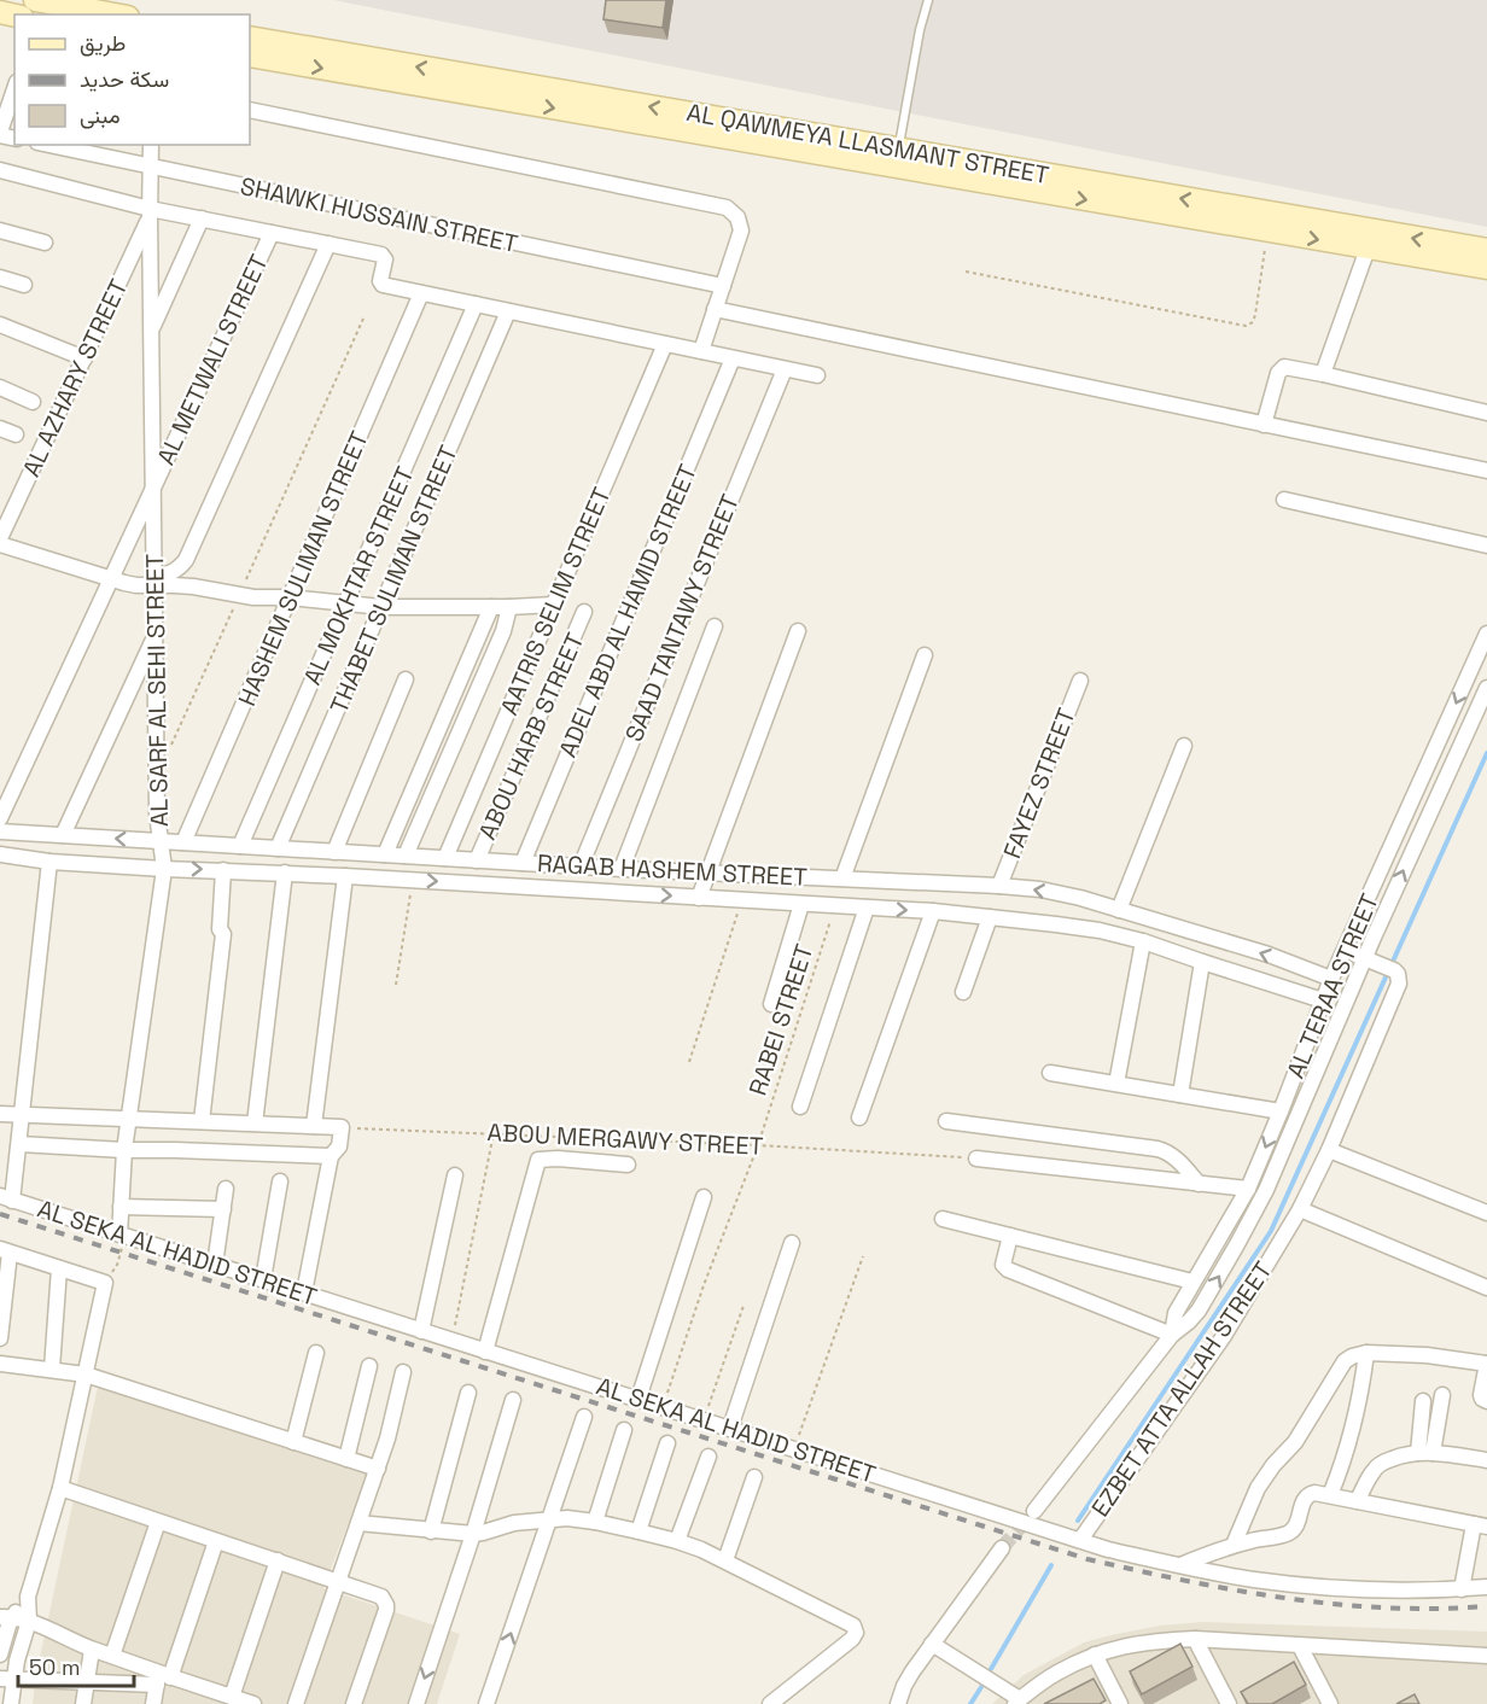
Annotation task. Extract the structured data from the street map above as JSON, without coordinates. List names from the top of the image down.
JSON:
{
  "streets": {
    "main road": ["AL QAWMEYA LLASMANT STREET"],
    "street": [
      "SHAWKI HUSSAIN STREET",
      "AL METWALI STREET",
      "AL AZHARY STREET",
      "HASHEM SULIMAN STREET",
      "AL MOKHTAR STREET",
      "THABET SULIMAN STREET",
      "AATRIS SELIM STREET",
      "ADEL ABD AL HAMID STREET",
      "SAAD TANTAWY STREET",
      "AL SARF AL SEHI STREET",
      "ABOU HARB STREET",
      "FAYEZ STREET",
      "RAGAB HASHEM STREET",
      "AL TERAA STREET",
      "AL SEKA AL HADID STREET",
      "EZBET ATTA ALLAH STREET"
    ],
    "path": ["RABEI STREET", "ABOU MERGAWY STREET"]
  },
  "crossings": [
    ["SHAWKI HUSSAIN STREET", "AL SARF AL SEHI STREET"],
    ["AL METWALI STREET", "AL SARF AL SEHI STREET"],
    ["AL AZHARY STREET", "AL SARF AL SEHI STREET"],
    ["HASHEM SULIMAN STREET", "RAGAB HASHEM STREET"],
    ["AL MOKHTAR STREET", "RAGAB HASHEM STREET"],
    ["THABET SULIMAN STREET", "RAGAB HASHEM STREET"],
    ["AATRIS SELIM STREET", "RAGAB HASHEM STREET"],
    ["ADEL ABD AL HAMID STREET", "RAGAB HASHEM STREET"],
    ["SAAD TANTAWY STREET", "RAGAB HASHEM STREET"],
    ["AL SARF AL SEHI STREET", "RAGAB HASHEM STREET"],
    ["AL SARF AL SEHI STREET", "AL SEKA AL HADID STREET"],
    ["ABOU HARB STREET", "RAGAB HASHEM STREET"],
    ["FAYEZ STREET", "RAGAB HASHEM STREET"],
    ["RAGAB HASHEM STREET", "AL TERAA STREET"],
    ["RAGAB HASHEM STREET", "RABEI STREET"],
    ["AL TERAA STREET", "EZBET ATTA ALLAH STREET"],
    ["RABEI STREET", "ABOU MERGAWY STREET"],
    ["RABEI STREET", "AL SEKA AL HADID STREET"],
    ["AL SEKA AL HADID STREET", "EZBET ATTA ALLAH STREET"]
  ],
  "legend": ["طريق", "سكة حديد", "مبنى"],
  "scale_bar": "50 m"
}
